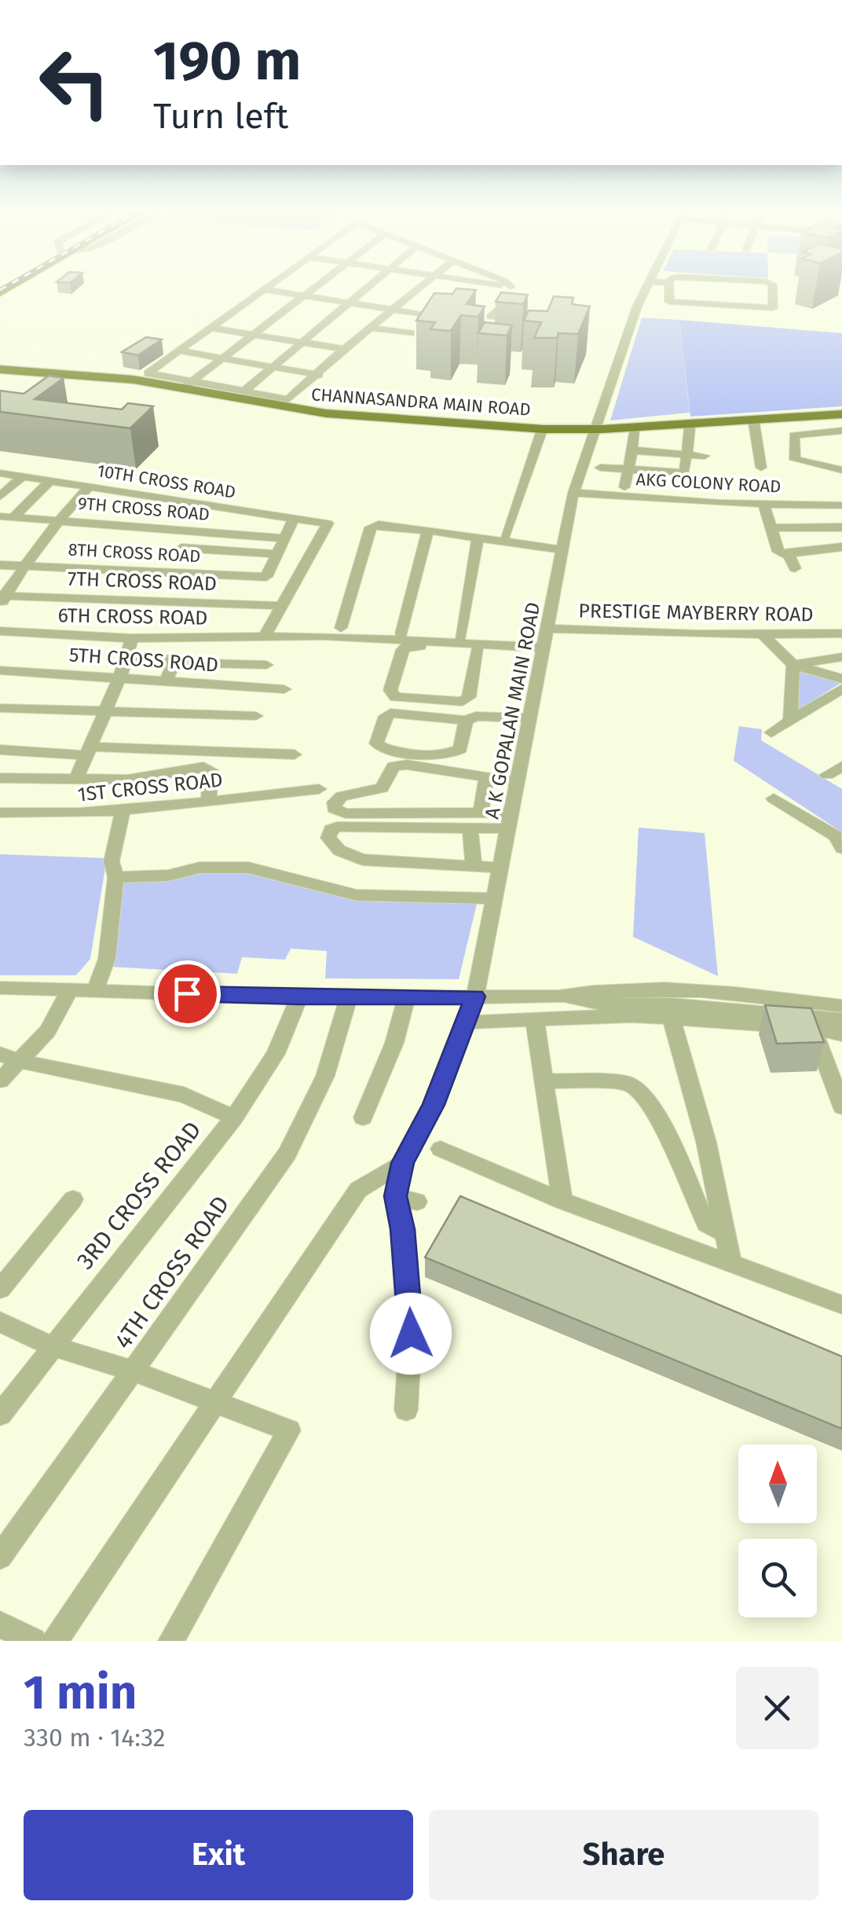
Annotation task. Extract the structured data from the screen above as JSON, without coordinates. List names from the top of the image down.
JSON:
{
  "streets": {
    "main road": ["CHANNASANDRA MAIN ROAD"],
    "street": [
      "10TH CROSS ROAD",
      "AKG COLONY ROAD",
      "9TH CROSS ROAD",
      "8TH CROSS ROAD",
      "7TH CROSS ROAD",
      "PRESTIGE MAYBERRY ROAD",
      "6TH CROSS ROAD",
      "5TH CROSS ROAD",
      "A K GOPALAN MAIN ROAD",
      "1ST CROSS ROAD",
      "3RD CROSS ROAD",
      "4TH CROSS ROAD"
    ]
  },
  "crossings": [
    ["CHANNASANDRA MAIN ROAD", "A K GOPALAN MAIN ROAD"],
    ["10TH CROSS ROAD", "7TH CROSS ROAD"],
    ["AKG COLONY ROAD", "A K GOPALAN MAIN ROAD"],
    ["PRESTIGE MAYBERRY ROAD", "A K GOPALAN MAIN ROAD"],
    ["6TH CROSS ROAD", "A K GOPALAN MAIN ROAD"]
  ],
  "north": "top",
  "page": {
    "turn": ["190 m", "Turn left"],
    "heading": ["1 min", "330 m · 14:32"],
    "buttons": ["Exit", "Share"]
  }
}
